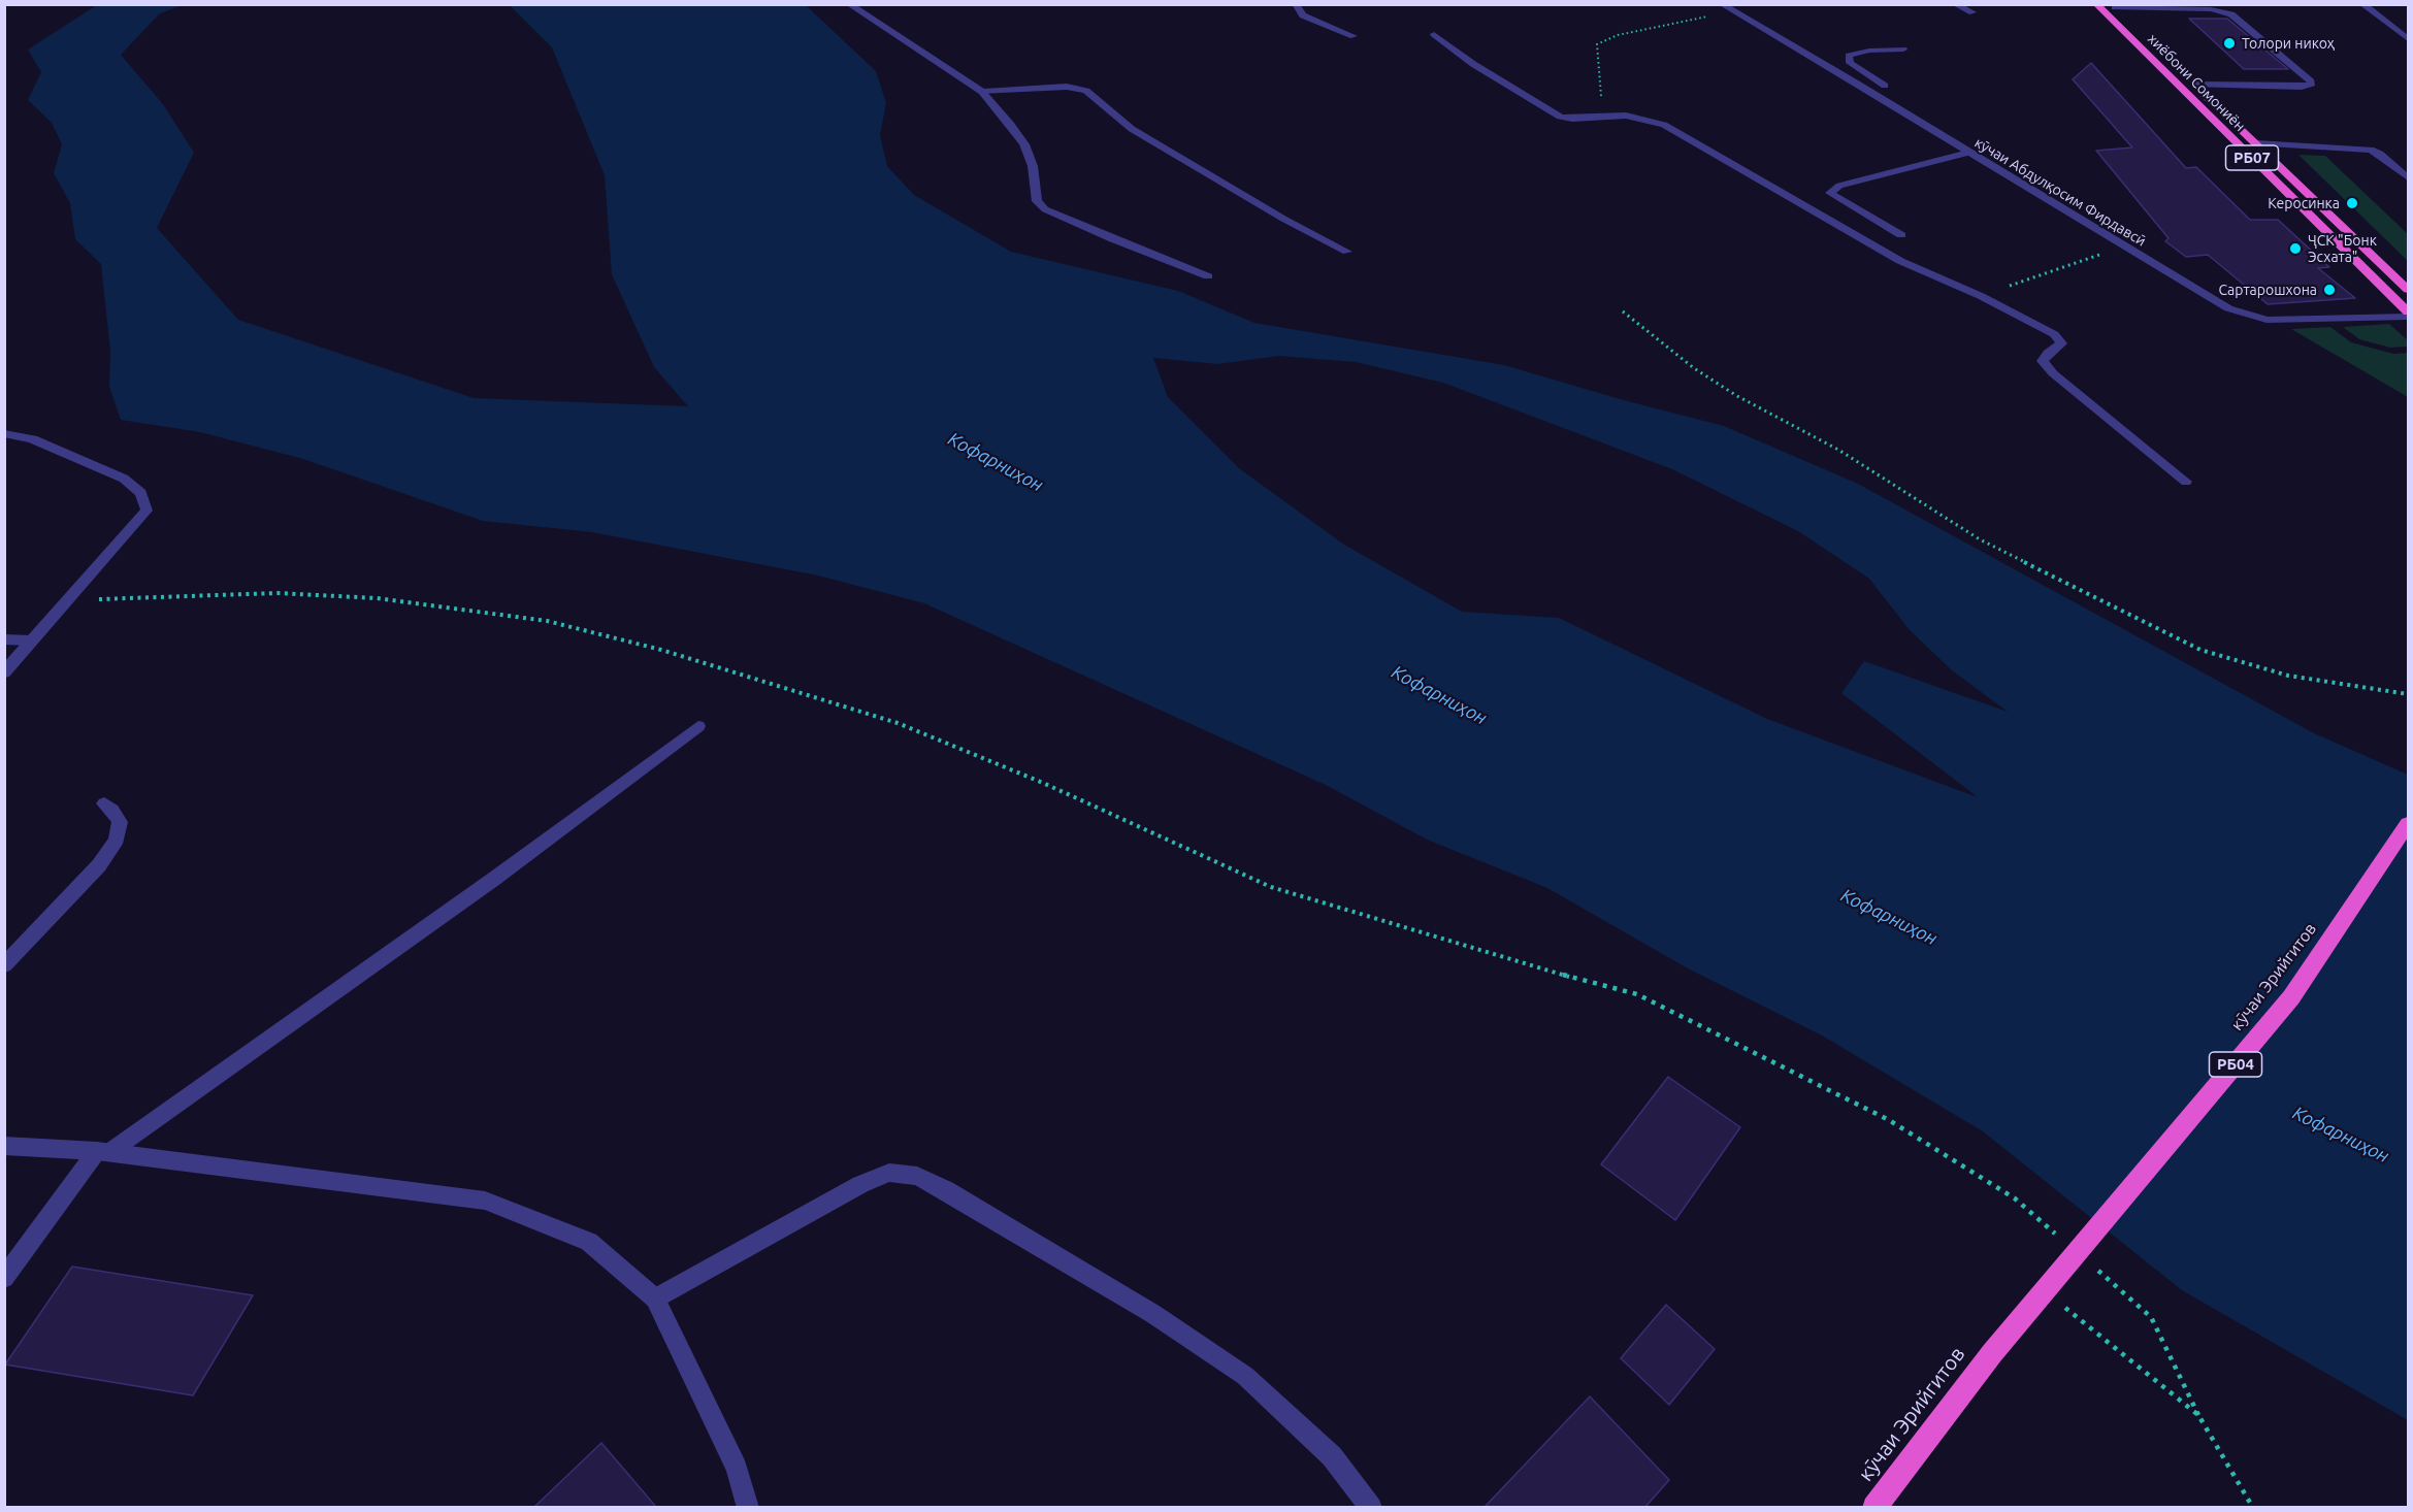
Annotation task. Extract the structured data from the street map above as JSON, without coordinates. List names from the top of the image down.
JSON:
{
  "streets": {
    "highway": [
      "хиёбони Сомониён",
      "РБ07",
      "кӯчаи Эрийгитов",
      "РБ04"
    ],
    "street": ["кӯчаи Абдулқосим Фирдавсӣ"]
  },
  "water": ["Кофарниҳон"],
  "places": [
    "Толори никоҳ",
    "Керосинка",
    "ҶСК \"Бонк Эсхата\"",
    "Сартарошхона"
  ]
}
